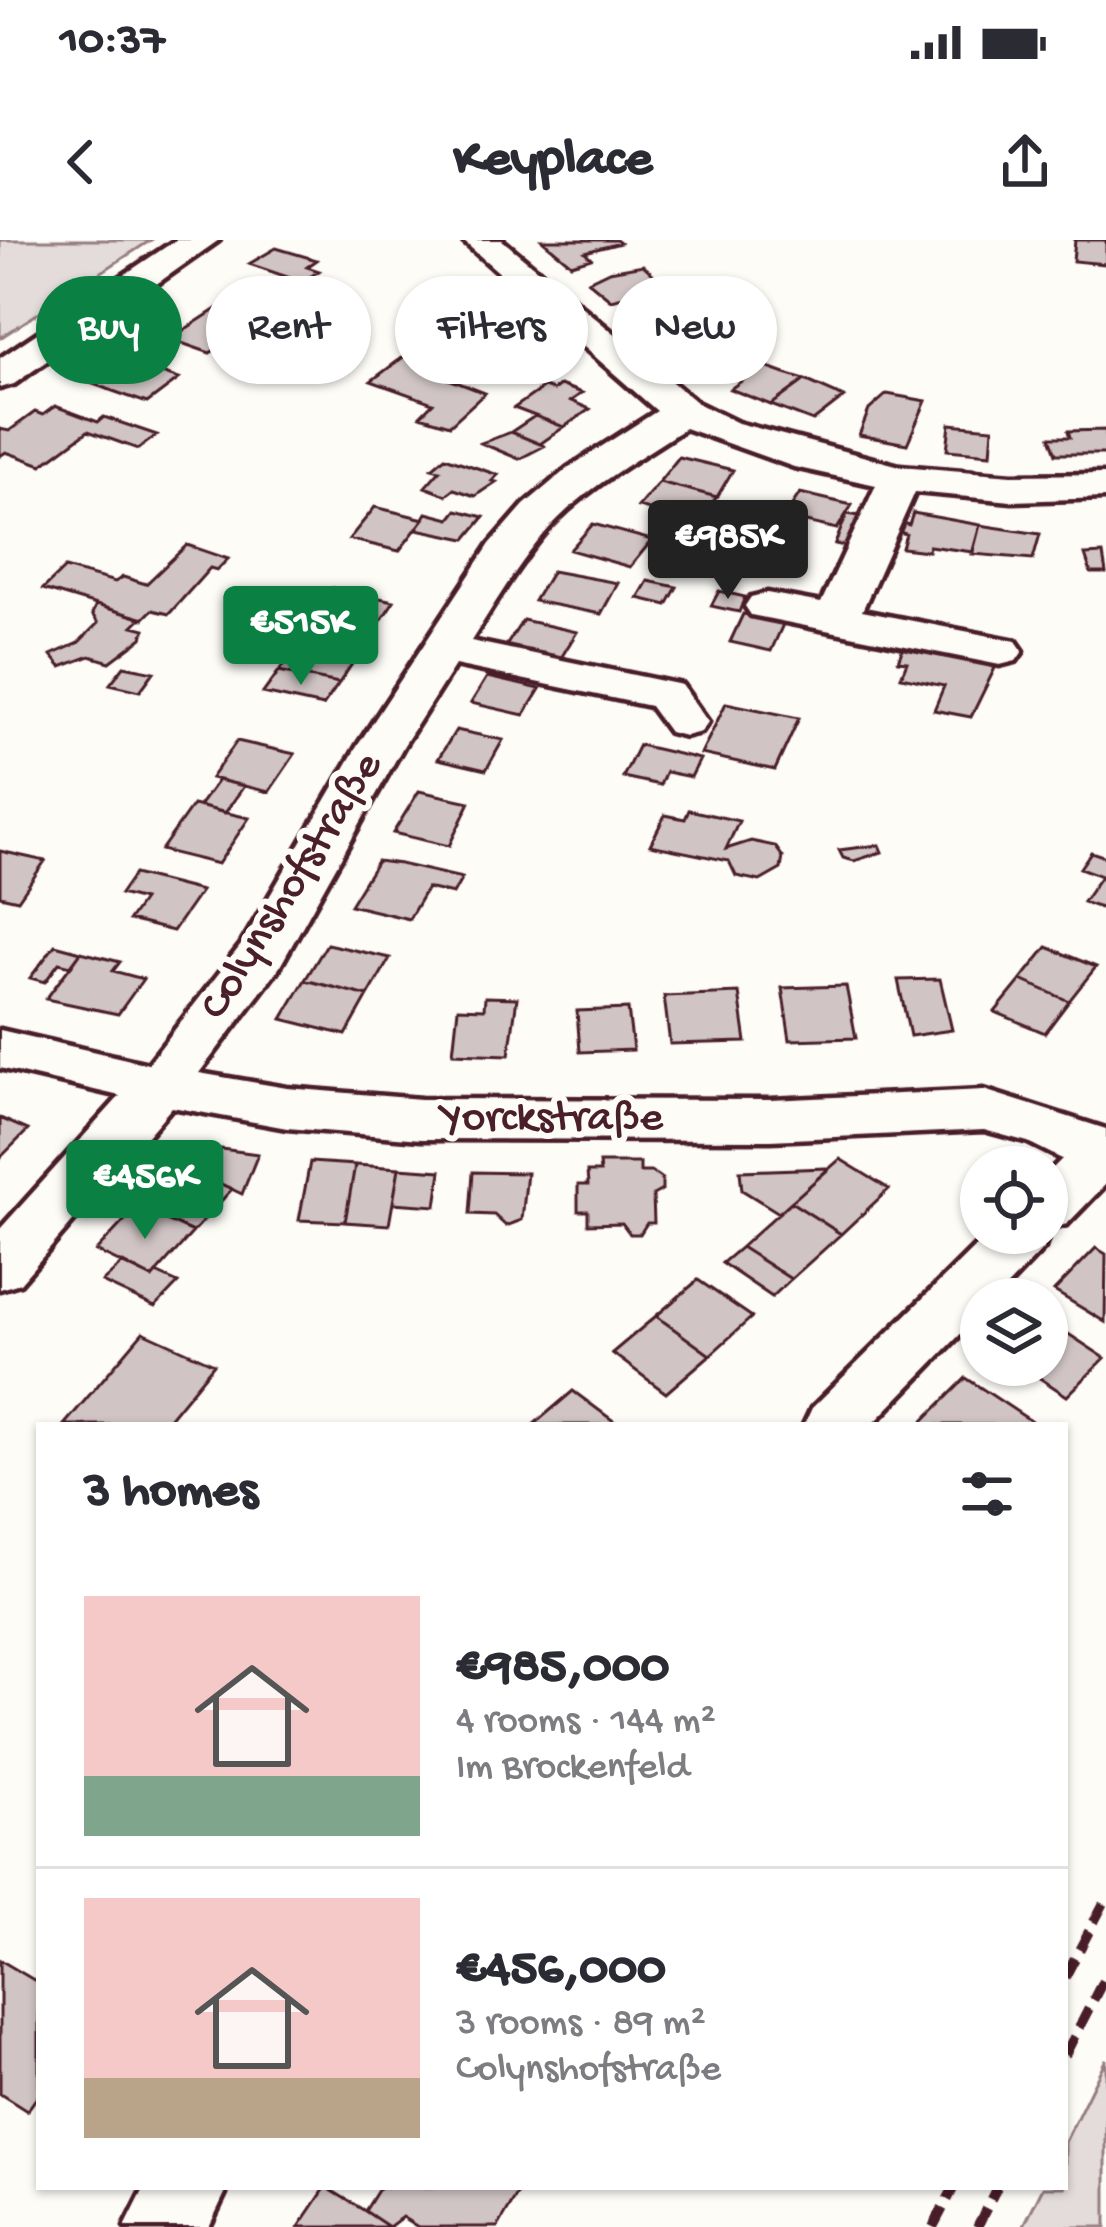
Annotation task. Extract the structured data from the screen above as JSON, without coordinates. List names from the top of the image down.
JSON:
{
  "streets": {
    "street": ["Colynshofstraße", "Yorckstraße"]
  },
  "crossings": [
    ["Colynshofstraße", "Yorckstraße"]
  ],
  "page": {
    "status": "10:37",
    "header": "Keyplace",
    "chip": [
      "Buy",
      "Rent",
      "Filters",
      "New"
    ],
    "price": ["€985K", "€515K", "€456K"],
    "heading": "3 homes",
    "list": [
      {
        "name": "€985,000",
        "note": "4 rooms · 144 m² · Im Brockenfeld"
      },
      {
        "name": "€456,000",
        "note": "3 rooms · 89 m² · Colynshofstraße"
      }
    ]
  }
}
